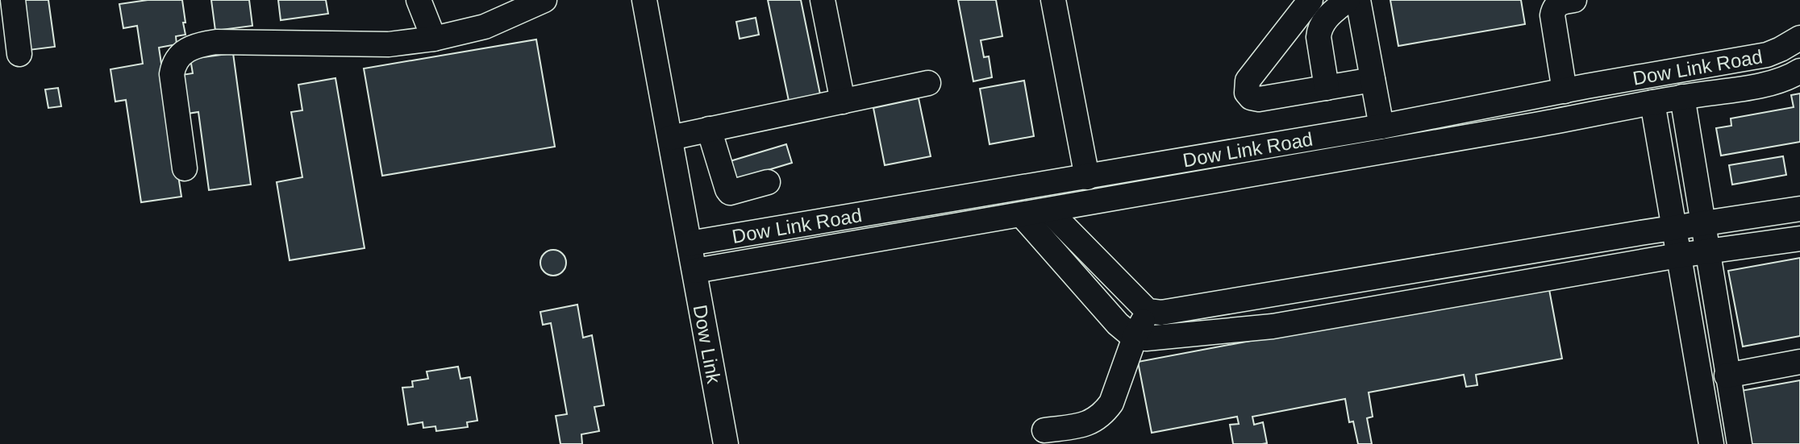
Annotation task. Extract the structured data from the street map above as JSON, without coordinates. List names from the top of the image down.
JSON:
{
  "streets": {
    "lane": ["Dow Link Road", "Dow Link"]
  },
  "crossings": [
    ["Dow Link Road", "Dow Link"]
  ]
}
